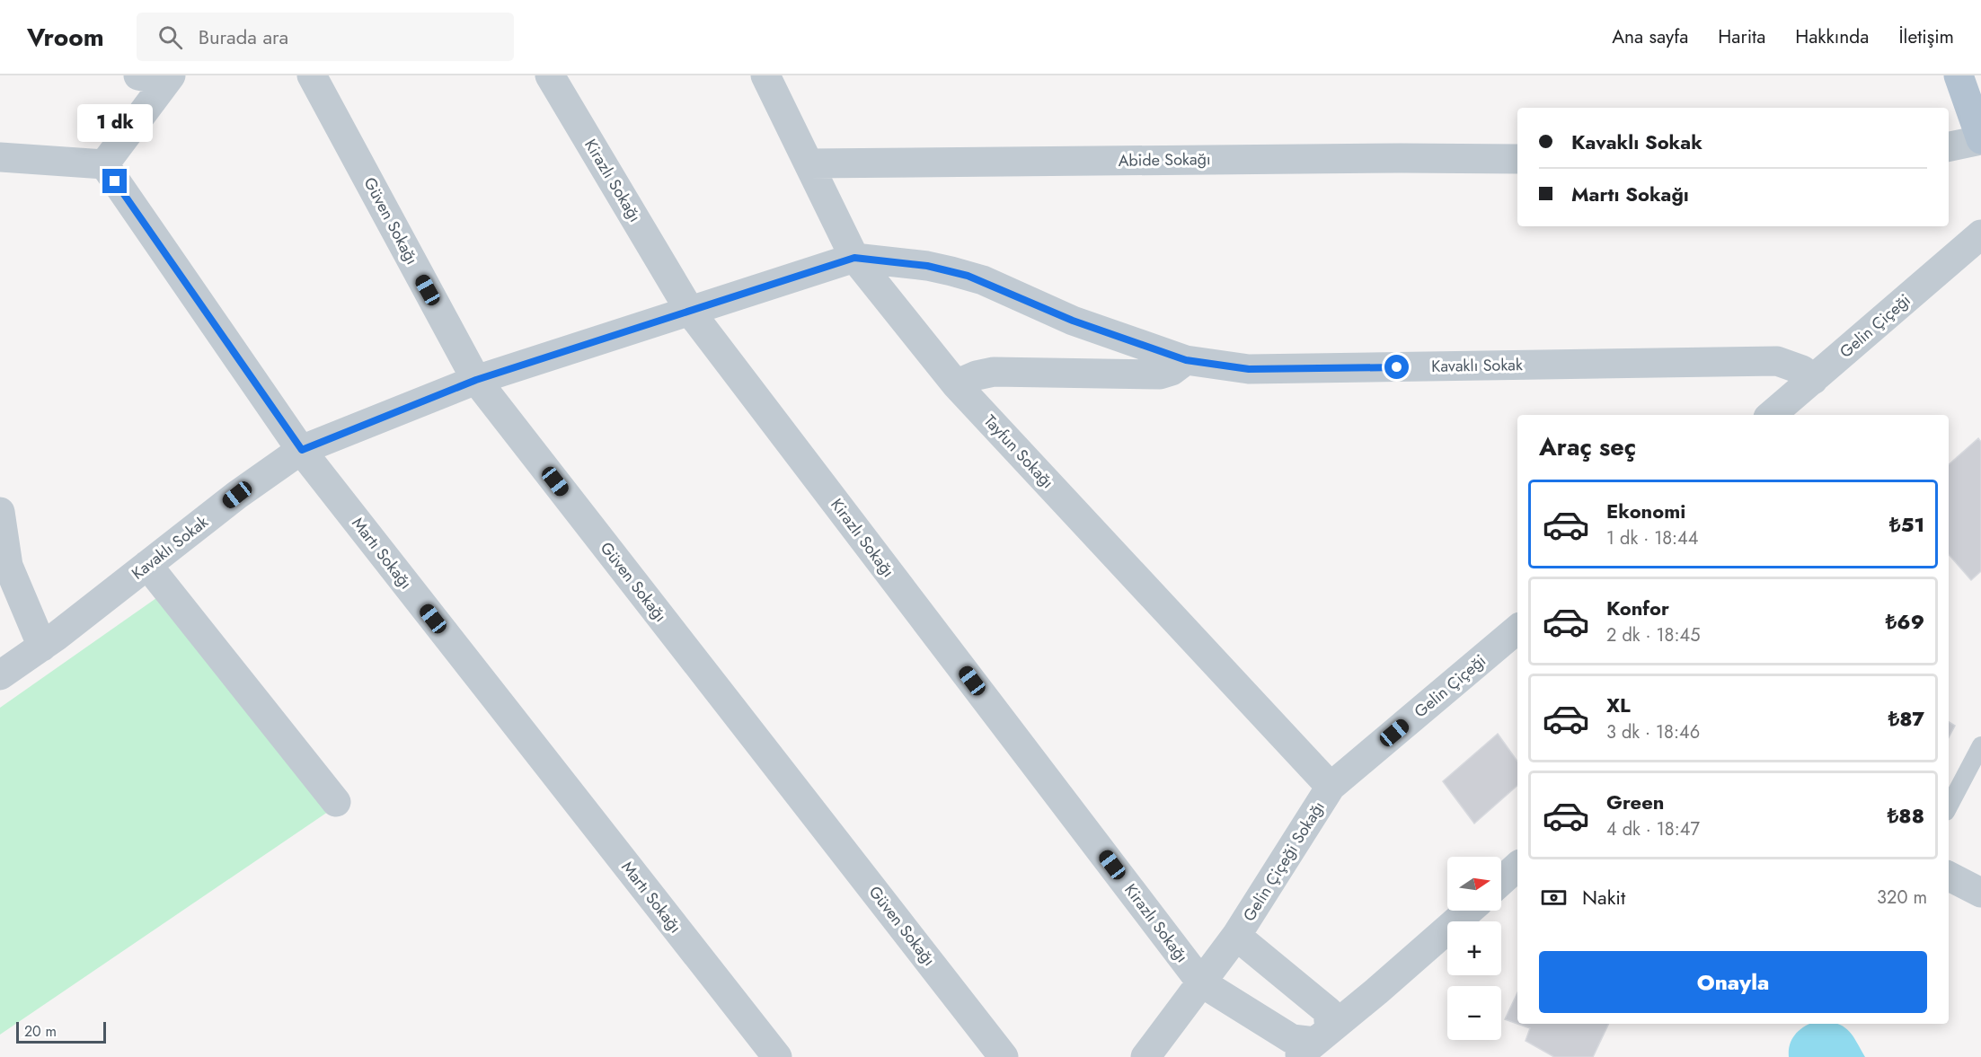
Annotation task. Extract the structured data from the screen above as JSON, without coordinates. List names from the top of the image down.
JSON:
{
  "streets": {
    "street": [
      "Abide Sokağı",
      "Kirazlı Sokağı",
      "Güven Sokağı",
      "Gelin Çiçeği",
      "Kavaklı Sokak",
      "Tayfun Sokağı",
      "Martı Sokağı",
      "Gelin Çiçeği Sokağı"
    ]
  },
  "crossings": [
    ["Abide Sokağı", "Tayfun Sokağı"],
    ["Kirazlı Sokağı", "Kavaklı Sokak"],
    ["Kirazlı Sokağı", "Gelin Çiçeği Sokağı"],
    ["Güven Sokağı", "Kavaklı Sokak"],
    ["Gelin Çiçeği", "Kavaklı Sokak"],
    ["Gelin Çiçeği", "Tayfun Sokağı"],
    ["Gelin Çiçeği", "Gelin Çiçeği Sokağı"],
    ["Kavaklı Sokak", "Tayfun Sokağı"],
    ["Kavaklı Sokak", "Martı Sokağı"],
    ["Tayfun Sokağı", "Gelin Çiçeği Sokağı"]
  ],
  "scale_bar": "20 m",
  "north": "right",
  "page": {
    "header": "Vroom",
    "search": "Burada ara",
    "nav": [
      "Ana sayfa",
      "Harita",
      "Hakkında",
      "İletişim"
    ],
    "bubble": "1 dk",
    "banner": ["Kavaklı Sokak", "Martı Sokağı"],
    "heading": "Araç seç",
    "list": [
      {
        "name": "Ekonomi",
        "note": "1 dk · 18:44",
        "value": "₺51"
      },
      {
        "name": "Konfor",
        "note": "2 dk · 18:45",
        "value": "₺69"
      },
      {
        "name": "XL",
        "note": "3 dk · 18:46",
        "value": "₺87"
      },
      {
        "name": "Green",
        "note": "4 dk · 18:47",
        "value": "₺88"
      }
    ],
    "map_buttons": ["+", "−"],
    "pay": ["Nakit", "320 m"],
    "buttons": "Onayla",
    "scale": "20 m"
  }
}
